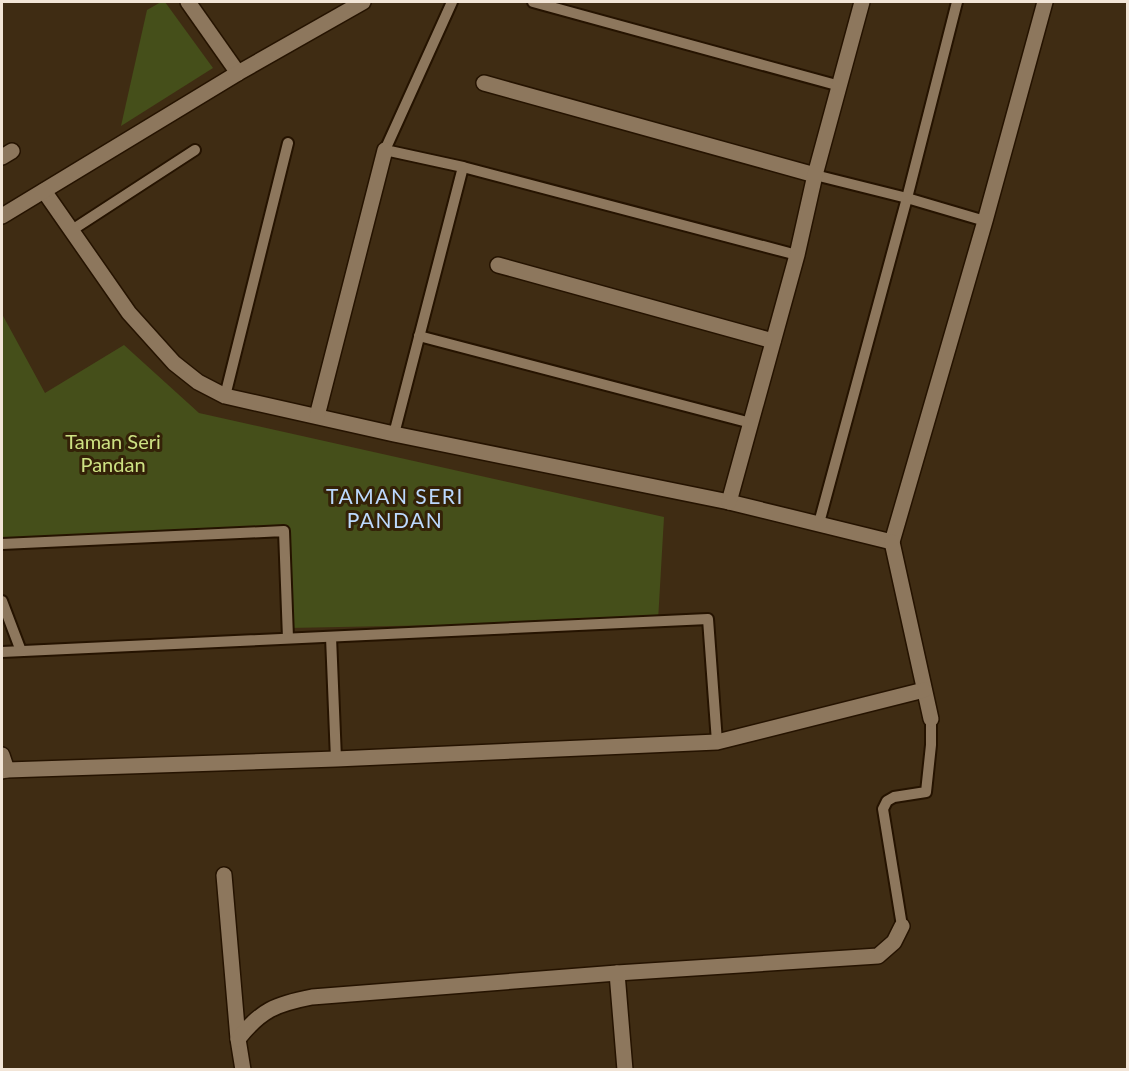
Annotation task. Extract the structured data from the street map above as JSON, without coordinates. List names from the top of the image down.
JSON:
{
  "districts": ["TAMAN SERI PANDAN"],
  "parks": ["Taman Seri Pandan"]
}
